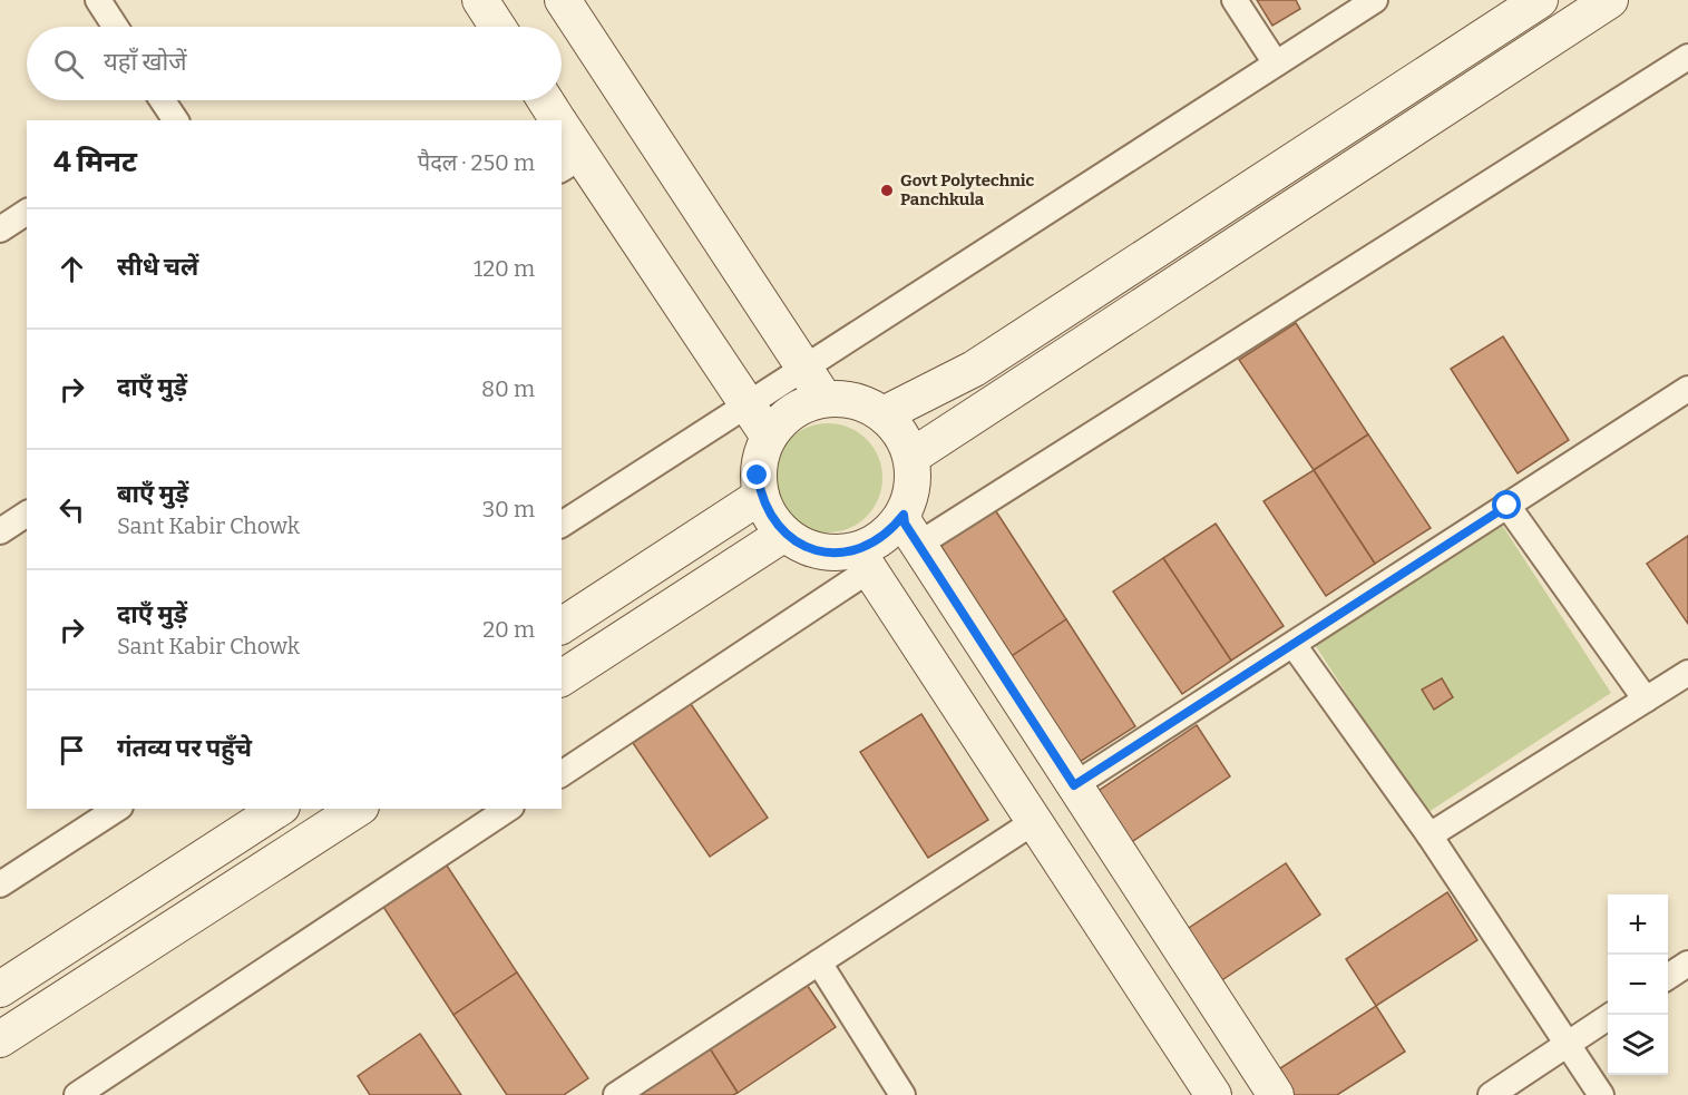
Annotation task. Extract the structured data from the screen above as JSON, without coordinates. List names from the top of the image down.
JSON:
{
  "places": ["Govt Polytechnic Panchkula"],
  "page": {
    "search": "यहाँ खोजें",
    "heading": ["4 मिनट", "पैदल · 250 m"],
    "list": [
      ["सीधे चलें", "120 m"],
      ["दाएँ मुड़ें", "80 m"],
      ["बाएँ मुड़ें", "Sant Kabir Chowk", "30 m"],
      ["दाएँ मुड़ें", "Sant Kabir Chowk", "20 m"],
      "गंतव्य पर पहुँचे"
    ],
    "map_buttons": ["+", "−"]
  }
}
